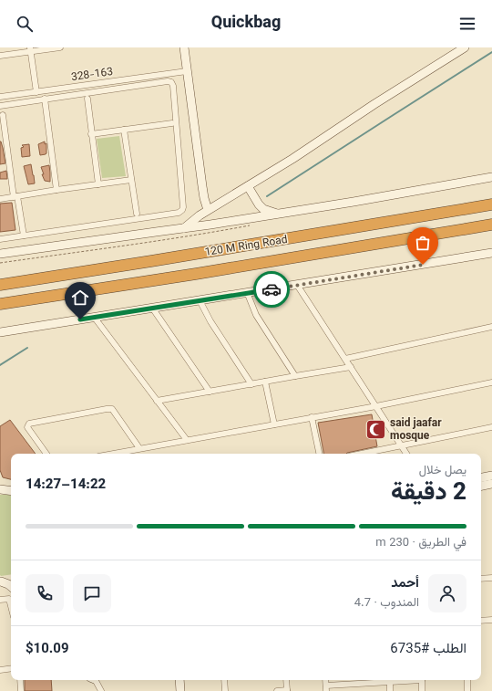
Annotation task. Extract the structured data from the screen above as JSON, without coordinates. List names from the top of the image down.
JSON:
{
  "streets": {
    "highway": ["120 M Ring Road"],
    "street": ["328-163"]
  },
  "places": {
    "mosque": ["said jaafar mosque"]
  },
  "page": {
    "header": "Quickbag",
    "heading": ["2 دقيقة", "يصل خلال", "14:22–14:27"],
    "panel": [
      "أحمد",
      "المندوب · 4.7",
      "الطلب #6735",
      "$10.09"
    ],
    "bar": "في الطريق · 230 m"
  }
}
